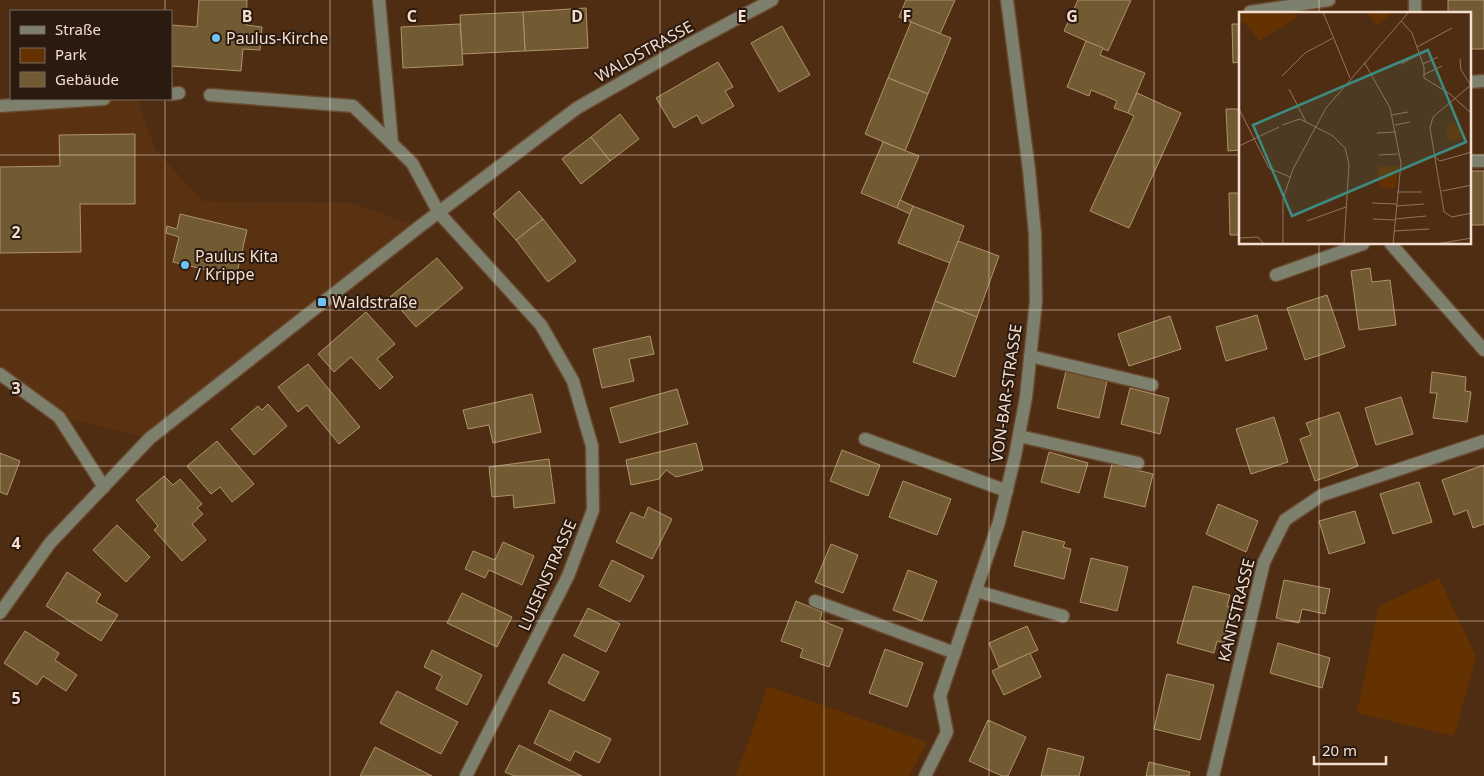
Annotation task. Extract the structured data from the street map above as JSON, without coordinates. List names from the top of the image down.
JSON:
{
  "streets": {
    "street": [
      "WALDSTRASSE",
      "VON-BAR-STRASSE",
      "LUISENSTRASSE",
      "KANTSTRASSE"
    ]
  },
  "crossings": [
    ["WALDSTRASSE", "LUISENSTRASSE"]
  ],
  "places": {
    "other": ["Paulus-Kirche", "Paulus Kita / Krippe"],
    "transit": ["Waldstraße"]
  },
  "legend": ["Straße", "Park", "Gebäude"],
  "scale_bar": "20 m",
  "grid": {
    "columns": [
      "B",
      "C",
      "D",
      "E",
      "F",
      "G"
    ],
    "rows": [
      "2",
      "3",
      "4",
      "5"
    ]
  }
}
